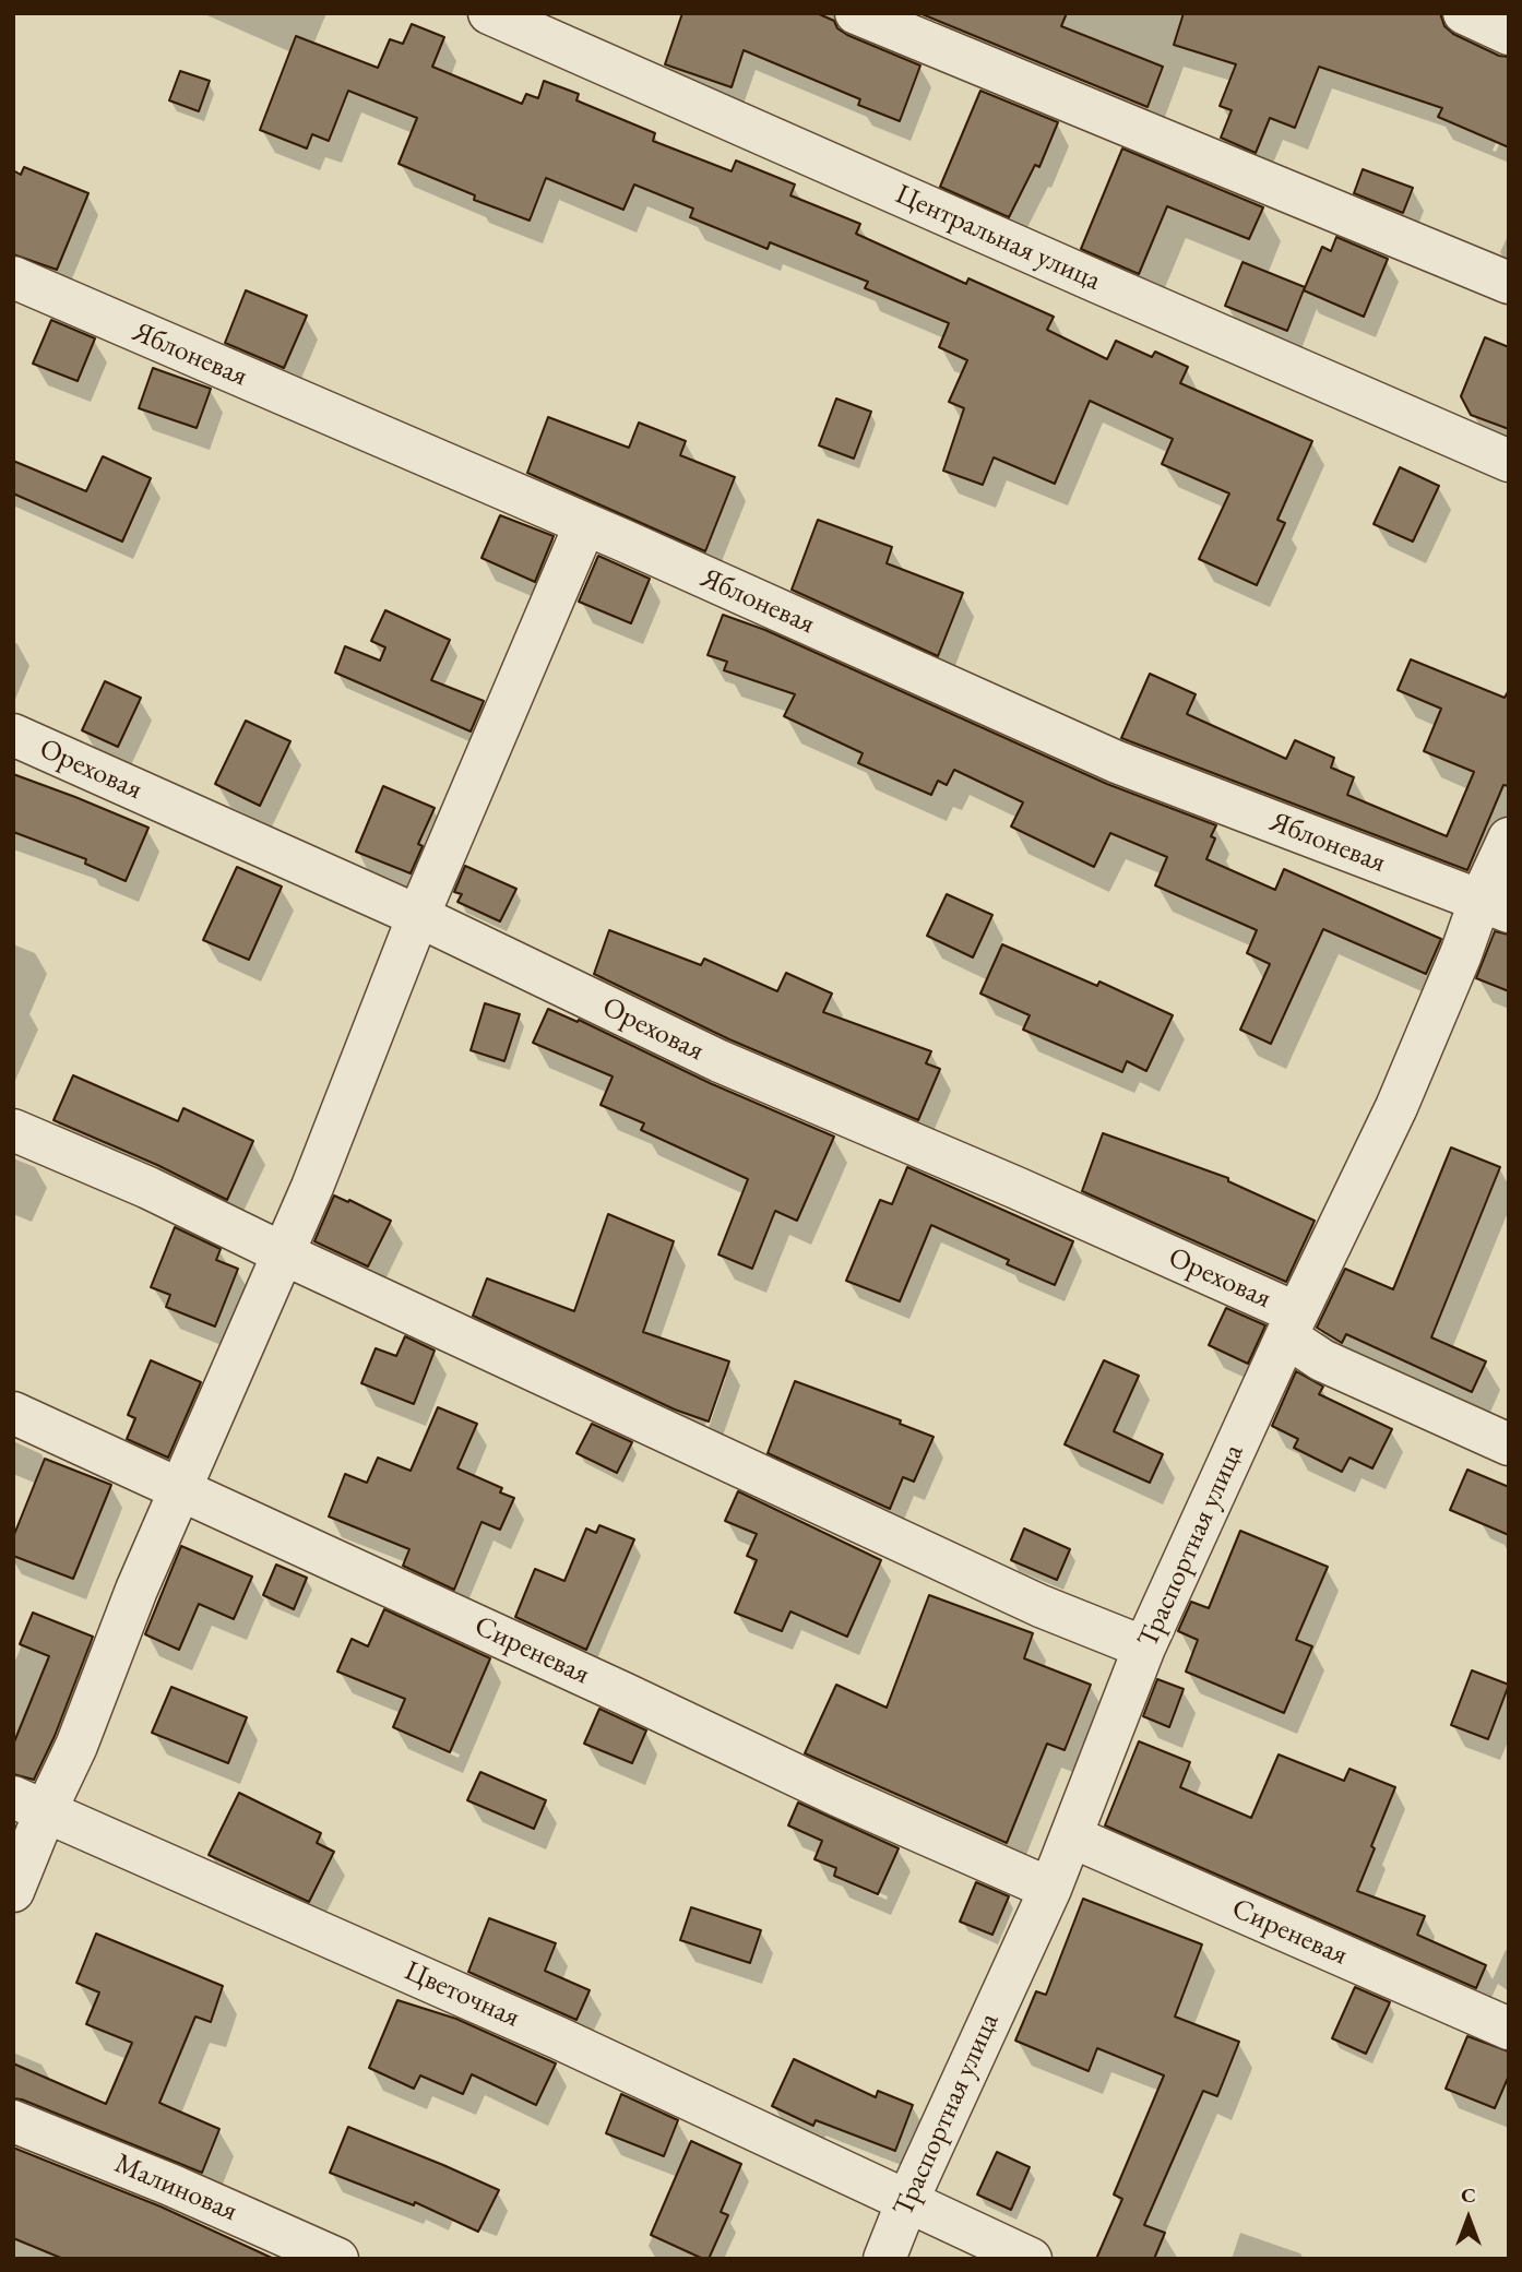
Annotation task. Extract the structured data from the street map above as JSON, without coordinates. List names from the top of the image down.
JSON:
{
  "streets": {
    "street": [
      "Центральная улица",
      "Яблоневая",
      "Ореховая",
      "Траспортная улица",
      "Сиреневая",
      "Цветочная",
      "Малиновая"
    ]
  },
  "crossings": [
    ["Яблоневая", "Траспортная улица"],
    ["Ореховая", "Траспортная улица"],
    ["Траспортная улица", "Сиреневая"],
    ["Траспортная улица", "Цветочная"]
  ],
  "north": "top"
}
